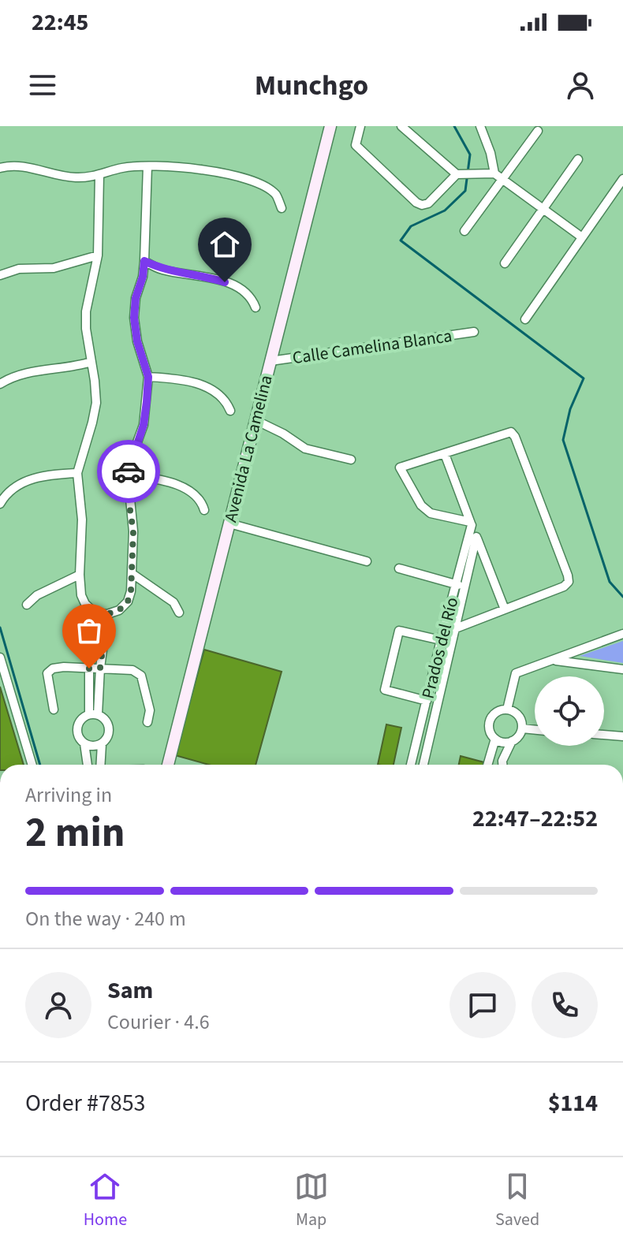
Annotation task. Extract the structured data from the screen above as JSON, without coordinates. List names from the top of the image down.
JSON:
{
  "streets": {
    "street": ["Calle Camelina Blanca", "Avenida La Camelina", "Prados del Río"]
  },
  "crossings": [
    ["Calle Camelina Blanca", "Avenida La Camelina"]
  ],
  "page": {
    "status": "22:45",
    "header": "Munchgo",
    "heading": ["2 min", "Arriving in", "22:47–22:52"],
    "panel": [
      "Sam",
      "Courier · 4.6",
      "Order #7853",
      "$114"
    ],
    "bar": "On the way · 240 m",
    "tabs": ["Home", "Map", "Saved"]
  }
}
